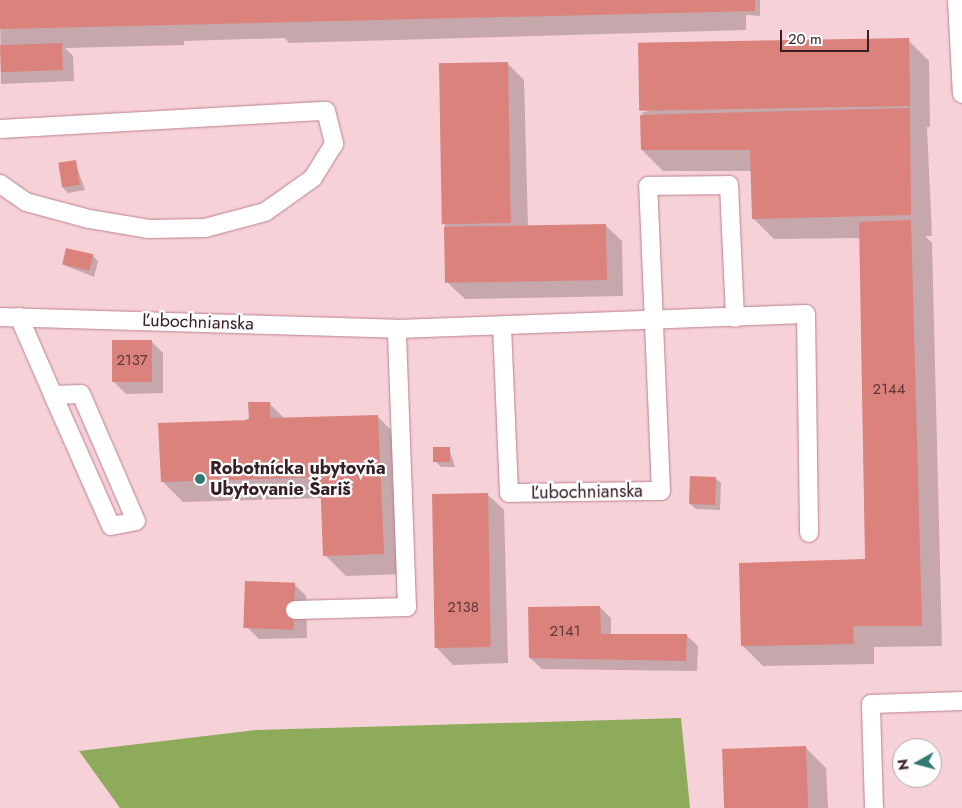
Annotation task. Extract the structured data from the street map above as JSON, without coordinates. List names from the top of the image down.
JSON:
{
  "streets": {
    "lane": ["Ľubochnianska"]
  },
  "places": ["Robotnícka ubytovňa Ubytovanie Šariš"],
  "house_numbers": [
    "2137",
    "2144",
    "2138",
    "2141"
  ],
  "scale_bar": "20 m",
  "north": "left"
}
